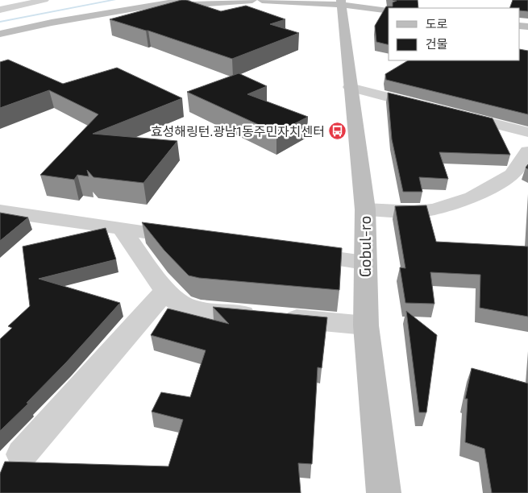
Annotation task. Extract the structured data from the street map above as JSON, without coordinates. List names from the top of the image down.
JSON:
{
  "streets": {
    "street": ["Gobul-ro"]
  },
  "places": {
    "bus stop": ["효성해링턴.광남1동주민자치센터"]
  },
  "legend": ["도로", "건물"]
}
